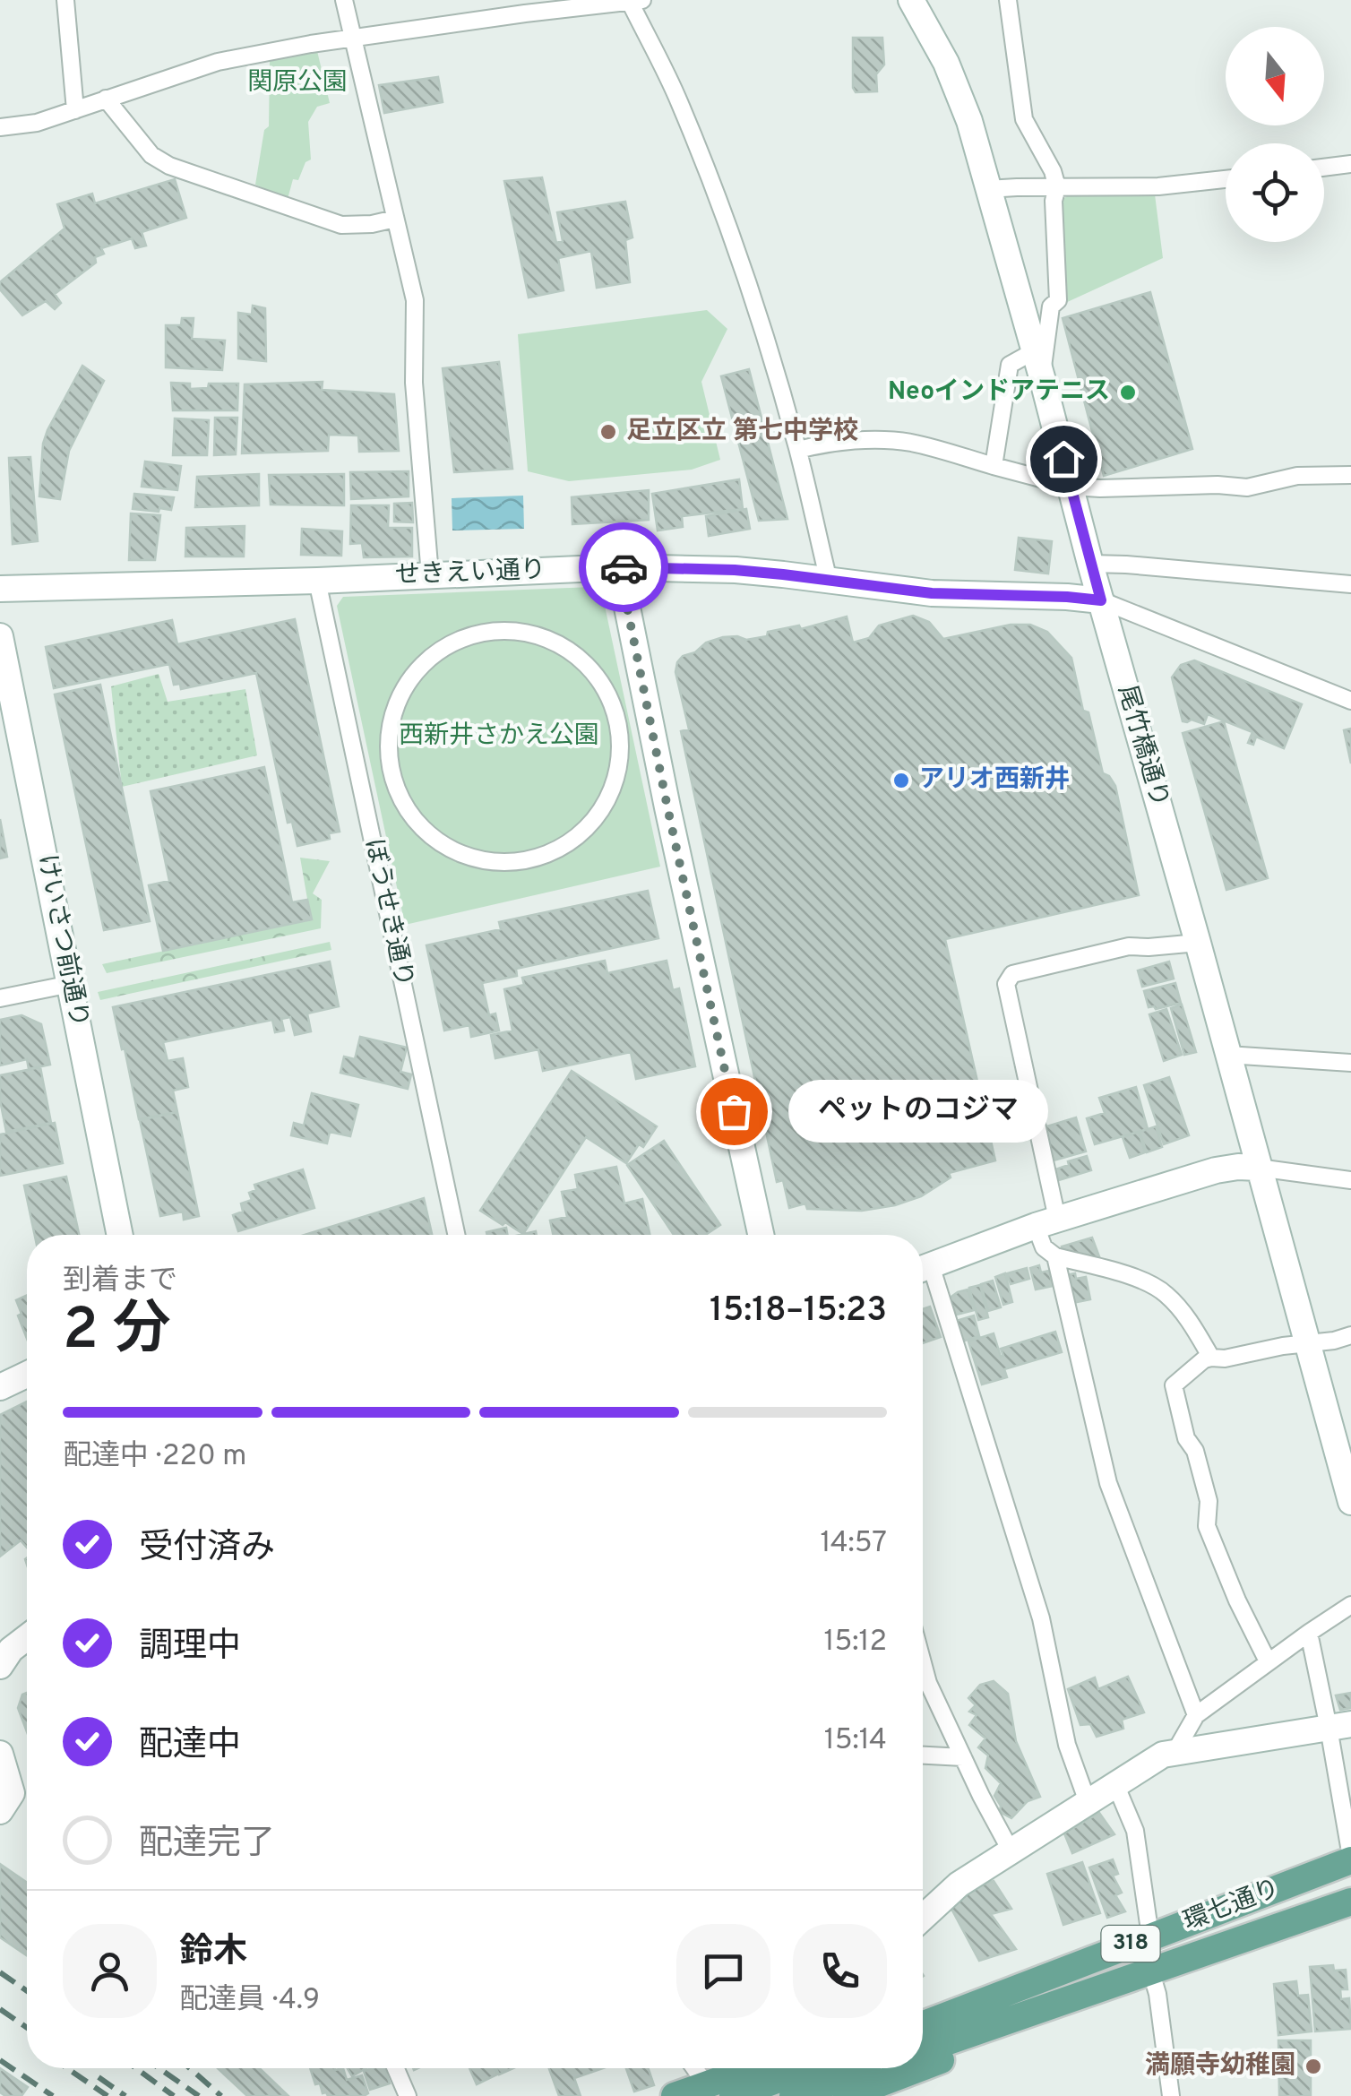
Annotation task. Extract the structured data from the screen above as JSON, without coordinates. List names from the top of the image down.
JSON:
{
  "streets": {
    "main road": ["環七通り", "318"],
    "street": [
      "せきえい通り",
      "尾竹橋通り",
      "ぼうせき通り",
      "けいさつ前通り"
    ]
  },
  "crossings": [
    ["せきえい通り", "尾竹橋通り"],
    ["せきえい通り", "ぼうせき通り"]
  ],
  "parks": ["関原公園", "西新井さかえ公園"],
  "places": [
    "Neoインドアテニス",
    "足立区立 第七中学校",
    "アリオ西新井",
    "ペットのコジマ",
    "満願寺幼稚園"
  ],
  "north": "bottom",
  "page": {
    "bubble": "ペットのコジマ",
    "heading": ["2 分", "到着まで", "15:18–15:23"],
    "panel": ["鈴木", "配達員 · 4.9"],
    "bar": "配達中 · 220 m",
    "list": [
      ["受付済み", "14:57"],
      ["調理中", "15:12"],
      ["配達中", "15:14"],
      "配達完了"
    ]
  }
}
